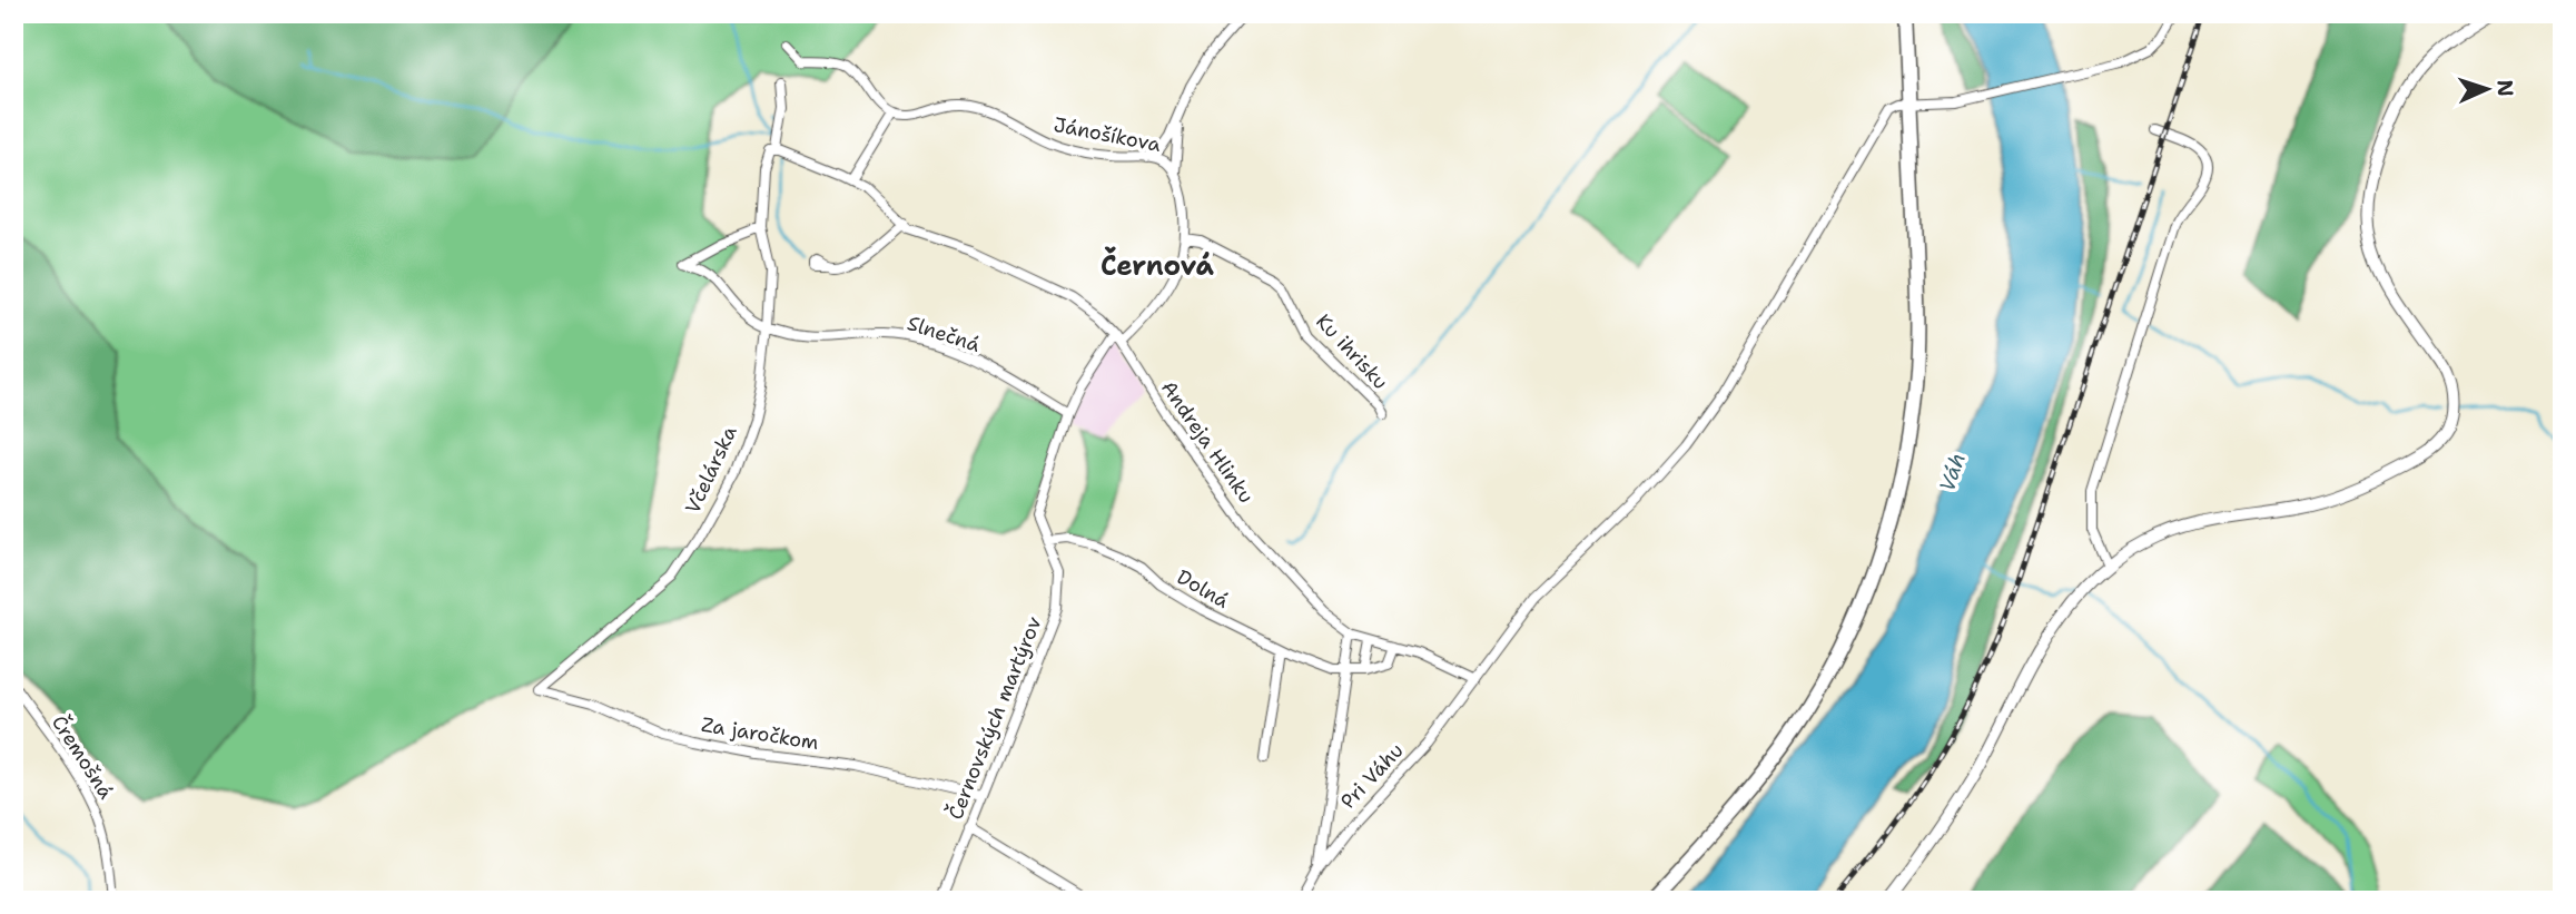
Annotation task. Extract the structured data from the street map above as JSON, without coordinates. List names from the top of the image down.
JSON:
{
  "streets": {
    "street": [
      "Jánošíkova",
      "Slnečná",
      "Ku ihrisku",
      "Andreja Hlinku",
      "Včelárska",
      "Dolná",
      "Černovských martýrov",
      "Za jaročkom",
      "Čremošná",
      "Pri Váhu"
    ]
  },
  "crossings": [
    ["Jánošíkova", "Ku ihrisku"],
    ["Jánošíkova", "Andreja Hlinku"],
    ["Jánošíkova", "Černovských martýrov"],
    ["Slnečná", "Včelárska"],
    ["Slnečná", "Černovských martýrov"],
    ["Andreja Hlinku", "Černovských martýrov"],
    ["Andreja Hlinku", "Pri Váhu"],
    ["Včelárska", "Za jaročkom"],
    ["Dolná", "Černovských martýrov"],
    ["Černovských martýrov", "Za jaročkom"]
  ],
  "districts": ["Černová"],
  "water": ["Váh"],
  "north": "right"
}
